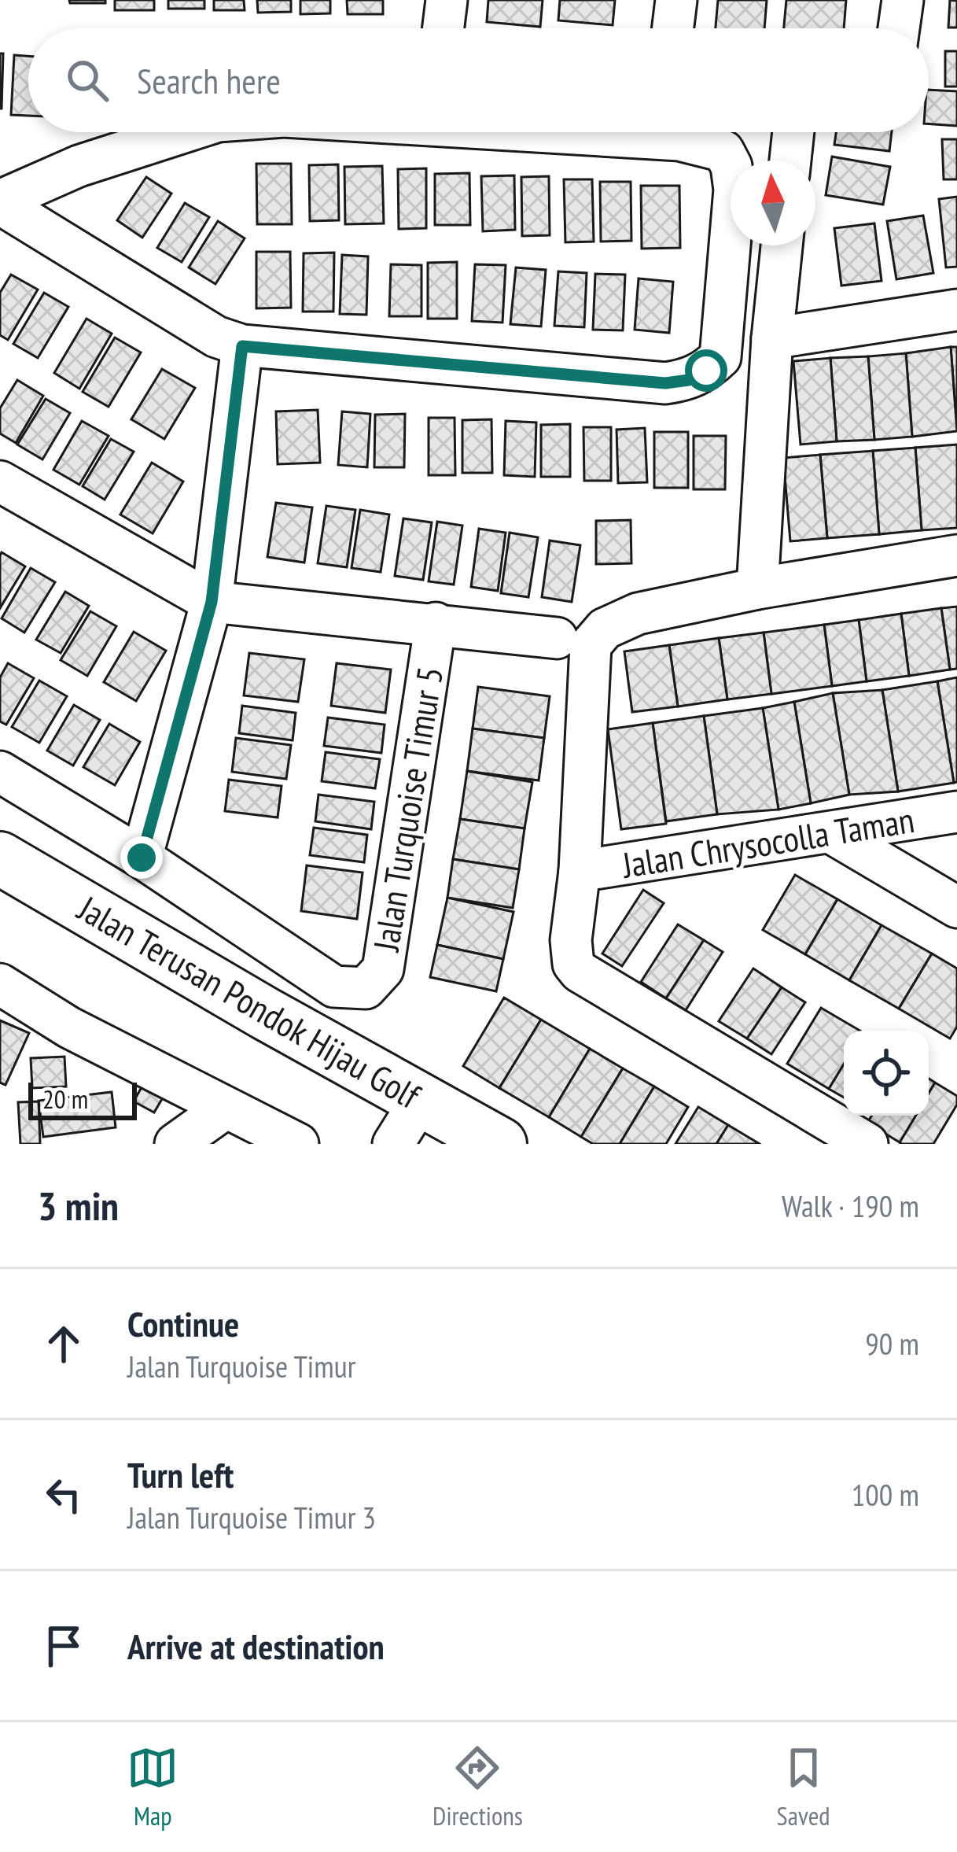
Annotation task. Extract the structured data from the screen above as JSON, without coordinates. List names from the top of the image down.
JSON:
{
  "streets": {
    "main road": ["Jalan Terusan Pondok Hijau Golf"],
    "street": ["Jalan Turquoise Timur 5", "Jalan Chrysocolla Taman"]
  },
  "scale_bar": "20 m",
  "north": "top",
  "page": {
    "search": "Search here",
    "scale": "20 m",
    "heading": ["3 min", "Walk · 190 m"],
    "list": [
      ["Continue", "Jalan Turquoise Timur", "90 m"],
      ["Turn left", "Jalan Turquoise Timur 3", "100 m"],
      "Arrive at destination"
    ],
    "nav": ["Map", "Directions", "Saved"]
  }
}
